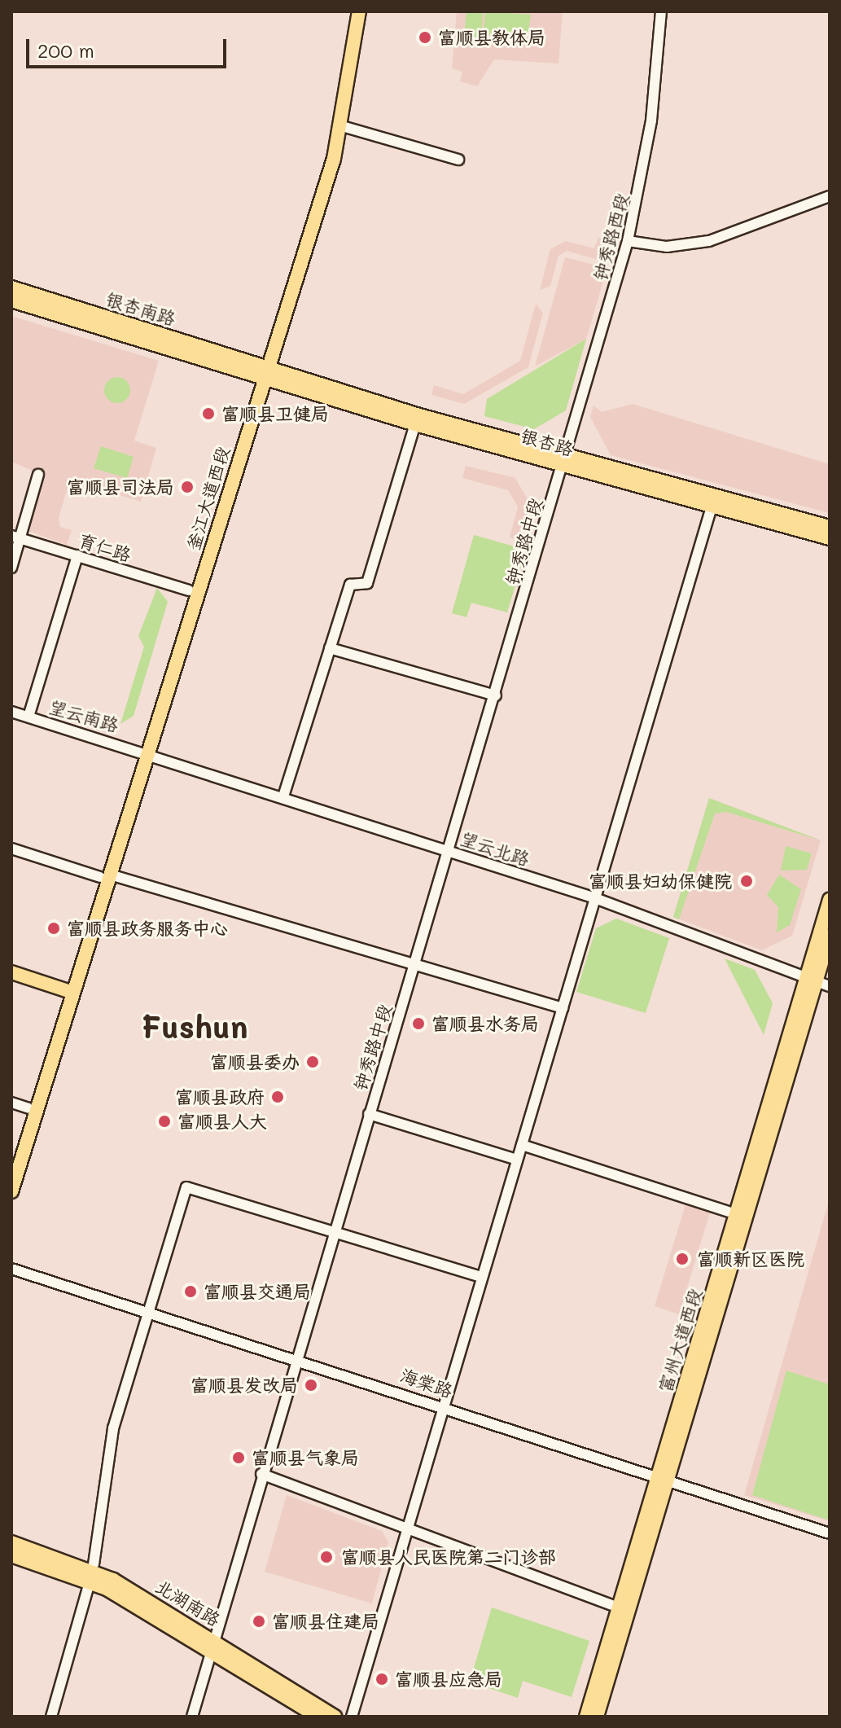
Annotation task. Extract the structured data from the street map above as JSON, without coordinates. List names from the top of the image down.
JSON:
{
  "streets": {
    "main road": [
      "银杏南路",
      "银杏路",
      "釜江大道西段",
      "富州大道西段",
      "北湖南路"
    ],
    "street": [
      "钟秀路西段",
      "钟秀路中段",
      "育仁路",
      "望云南路",
      "望云北路",
      "海棠路"
    ]
  },
  "crossings": [
    ["钟秀路西段", "银杏路"],
    ["钟秀路西段", "钟秀路中段"],
    ["银杏南路", "银杏路"],
    ["银杏南路", "釜江大道西段"],
    ["银杏路", "釜江大道西段"],
    ["银杏路", "钟秀路中段"],
    ["釜江大道西段", "育仁路"],
    ["釜江大道西段", "望云南路"],
    ["釜江大道西段", "望云北路"],
    ["钟秀路中段", "望云北路"],
    ["钟秀路中段", "海棠路"],
    ["钟秀路中段", "北湖南路"],
    ["望云南路", "望云北路"],
    ["望云北路", "富州大道西段"],
    ["富州大道西段", "海棠路"]
  ],
  "districts": ["Fushun"],
  "places": [
    "富顺县教体局",
    "富顺县卫健局",
    "富顺县司法局",
    "富顺县妇幼保健院",
    "富顺县政务服务中心",
    "富顺县水务局",
    "富顺县委办",
    "富顺县政府",
    "富顺县人大",
    "富顺新区医院",
    "富顺县交通局",
    "富顺县发改局",
    "富顺县气象局",
    "富顺县人民医院第二门诊部",
    "富顺县住建局",
    "富顺县应急局"
  ],
  "scale_bar": "200 m"
}
